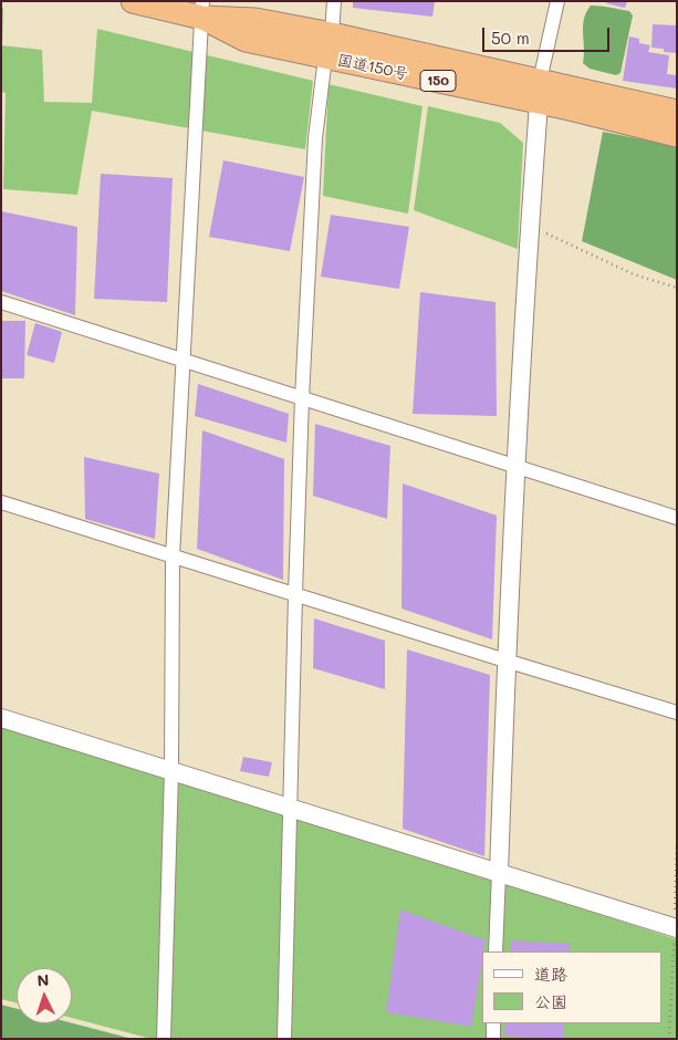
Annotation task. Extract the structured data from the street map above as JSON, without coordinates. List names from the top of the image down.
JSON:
{
  "streets": {
    "highway": ["国道150号", "150"]
  },
  "legend": ["道路", "公園"],
  "scale_bar": "50 m",
  "north": "top"
}
